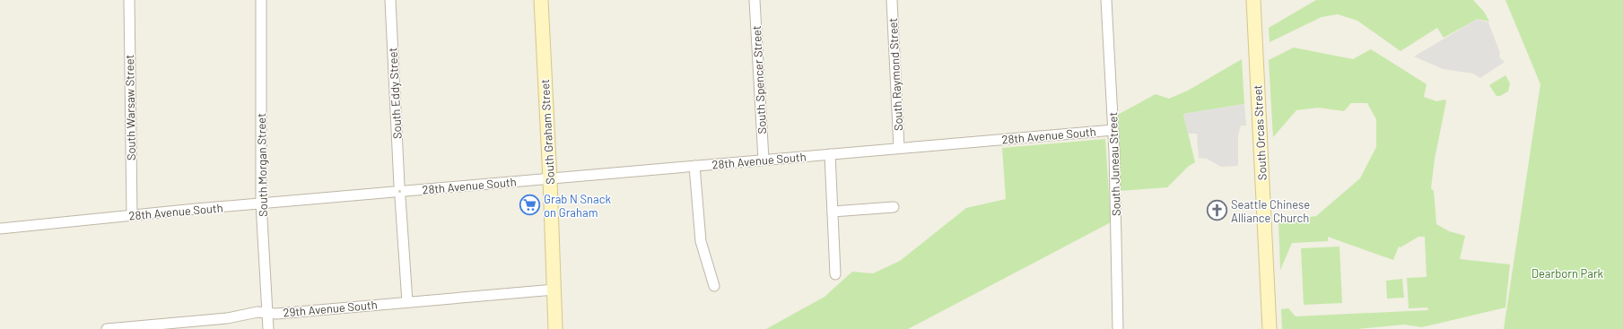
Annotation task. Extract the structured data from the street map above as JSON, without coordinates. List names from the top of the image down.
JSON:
{
  "streets": {
    "street": [
      "South Raymond Street",
      "South Spencer Street",
      "South Eddy Street",
      "South Warsaw Street",
      "South Graham Street",
      "South Orcas Street",
      "28th Avenue South",
      "South Juneau Street",
      "South Morgan Street",
      "29th Avenue South"
    ]
  },
  "crossings": [
    ["South Raymond Street", "28th Avenue South"],
    ["South Spencer Street", "28th Avenue South"],
    ["South Eddy Street", "28th Avenue South"],
    ["South Eddy Street", "29th Avenue South"],
    ["South Warsaw Street", "28th Avenue South"],
    ["South Graham Street", "28th Avenue South"],
    ["South Graham Street", "29th Avenue South"],
    ["28th Avenue South", "South Juneau Street"],
    ["28th Avenue South", "South Morgan Street"],
    ["South Morgan Street", "29th Avenue South"]
  ],
  "parks": ["Dearborn Park"],
  "places": {
    "supermarket": ["Grab N Snack on Graham"],
    "church": ["Seattle Chinese Alliance Church"]
  }
}
